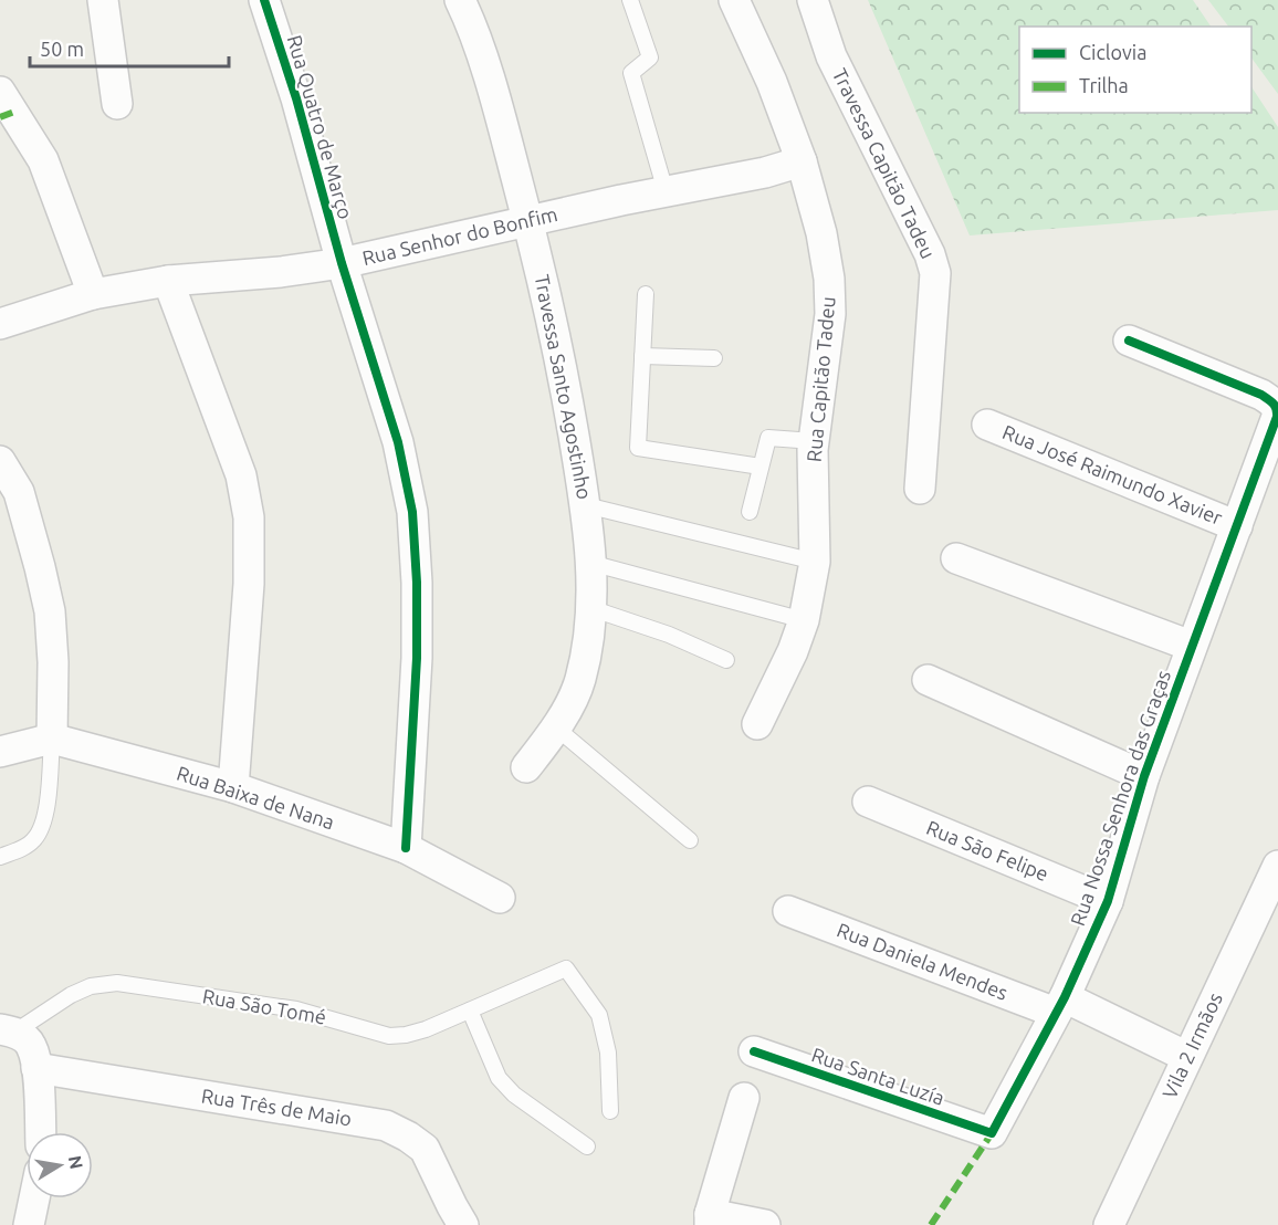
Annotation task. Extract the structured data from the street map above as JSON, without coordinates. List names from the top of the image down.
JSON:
{
  "streets": {
    "street": [
      "Rua Quatro de Março",
      "Travessa Capitão Tadeu",
      "Rua Senhor do Bonfim",
      "Rua Capitão Tadeu",
      "Travessa Santo Agostinho",
      "Rua José Raimundo Xavier",
      "Rua Baixa de Nana",
      "Rua Nossa Senhora das Graças",
      "Rua São Felipe",
      "Rua Daniela Mendes",
      "Vila 2 Irmãos",
      "Rua Santa Luzía",
      "Rua Três de Maio"
    ],
    "lane": ["Rua São Tomé"]
  },
  "crossings": [
    ["Rua Quatro de Março", "Rua Senhor do Bonfim"],
    ["Rua Quatro de Março", "Rua Baixa de Nana"],
    ["Rua Senhor do Bonfim", "Rua Capitão Tadeu"],
    ["Rua Senhor do Bonfim", "Travessa Santo Agostinho"],
    ["Rua José Raimundo Xavier", "Rua Nossa Senhora das Graças"],
    ["Rua Nossa Senhora das Graças", "Rua São Felipe"],
    ["Rua Nossa Senhora das Graças", "Rua Daniela Mendes"],
    ["Rua Nossa Senhora das Graças", "Rua Santa Luzía"]
  ],
  "legend": ["Ciclovia", "Trilha"],
  "scale_bar": "50 m",
  "north": "right"
}
